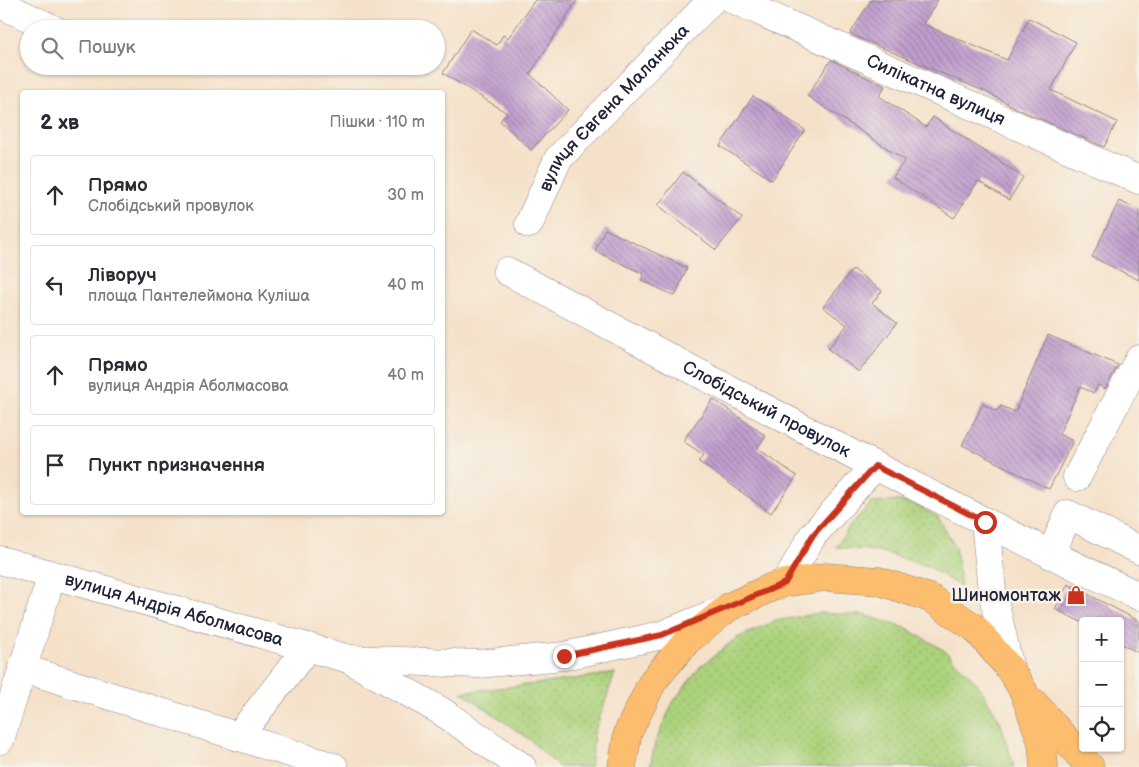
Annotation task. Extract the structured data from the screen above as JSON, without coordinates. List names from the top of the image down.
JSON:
{
  "streets": {
    "street": [
      "Силікатна вулиця",
      "вулиця Євгена Маланюка",
      "Слобідський провулок",
      "вулиця Андрія Аболмасова"
    ]
  },
  "places": {
    "shop": ["Шиномонтаж"]
  },
  "page": {
    "search": "Пошук",
    "heading": ["2 хв", "Пішки · 110 m"],
    "list": [
      ["Прямо", "Слобідський провулок", "30 m"],
      ["Ліворуч", "площа Пантелеймона Куліша", "40 m"],
      ["Прямо", "вулиця Андрія Аболмасова", "40 m"],
      "Пункт призначення"
    ],
    "map_buttons": ["+", "−"]
  }
}
